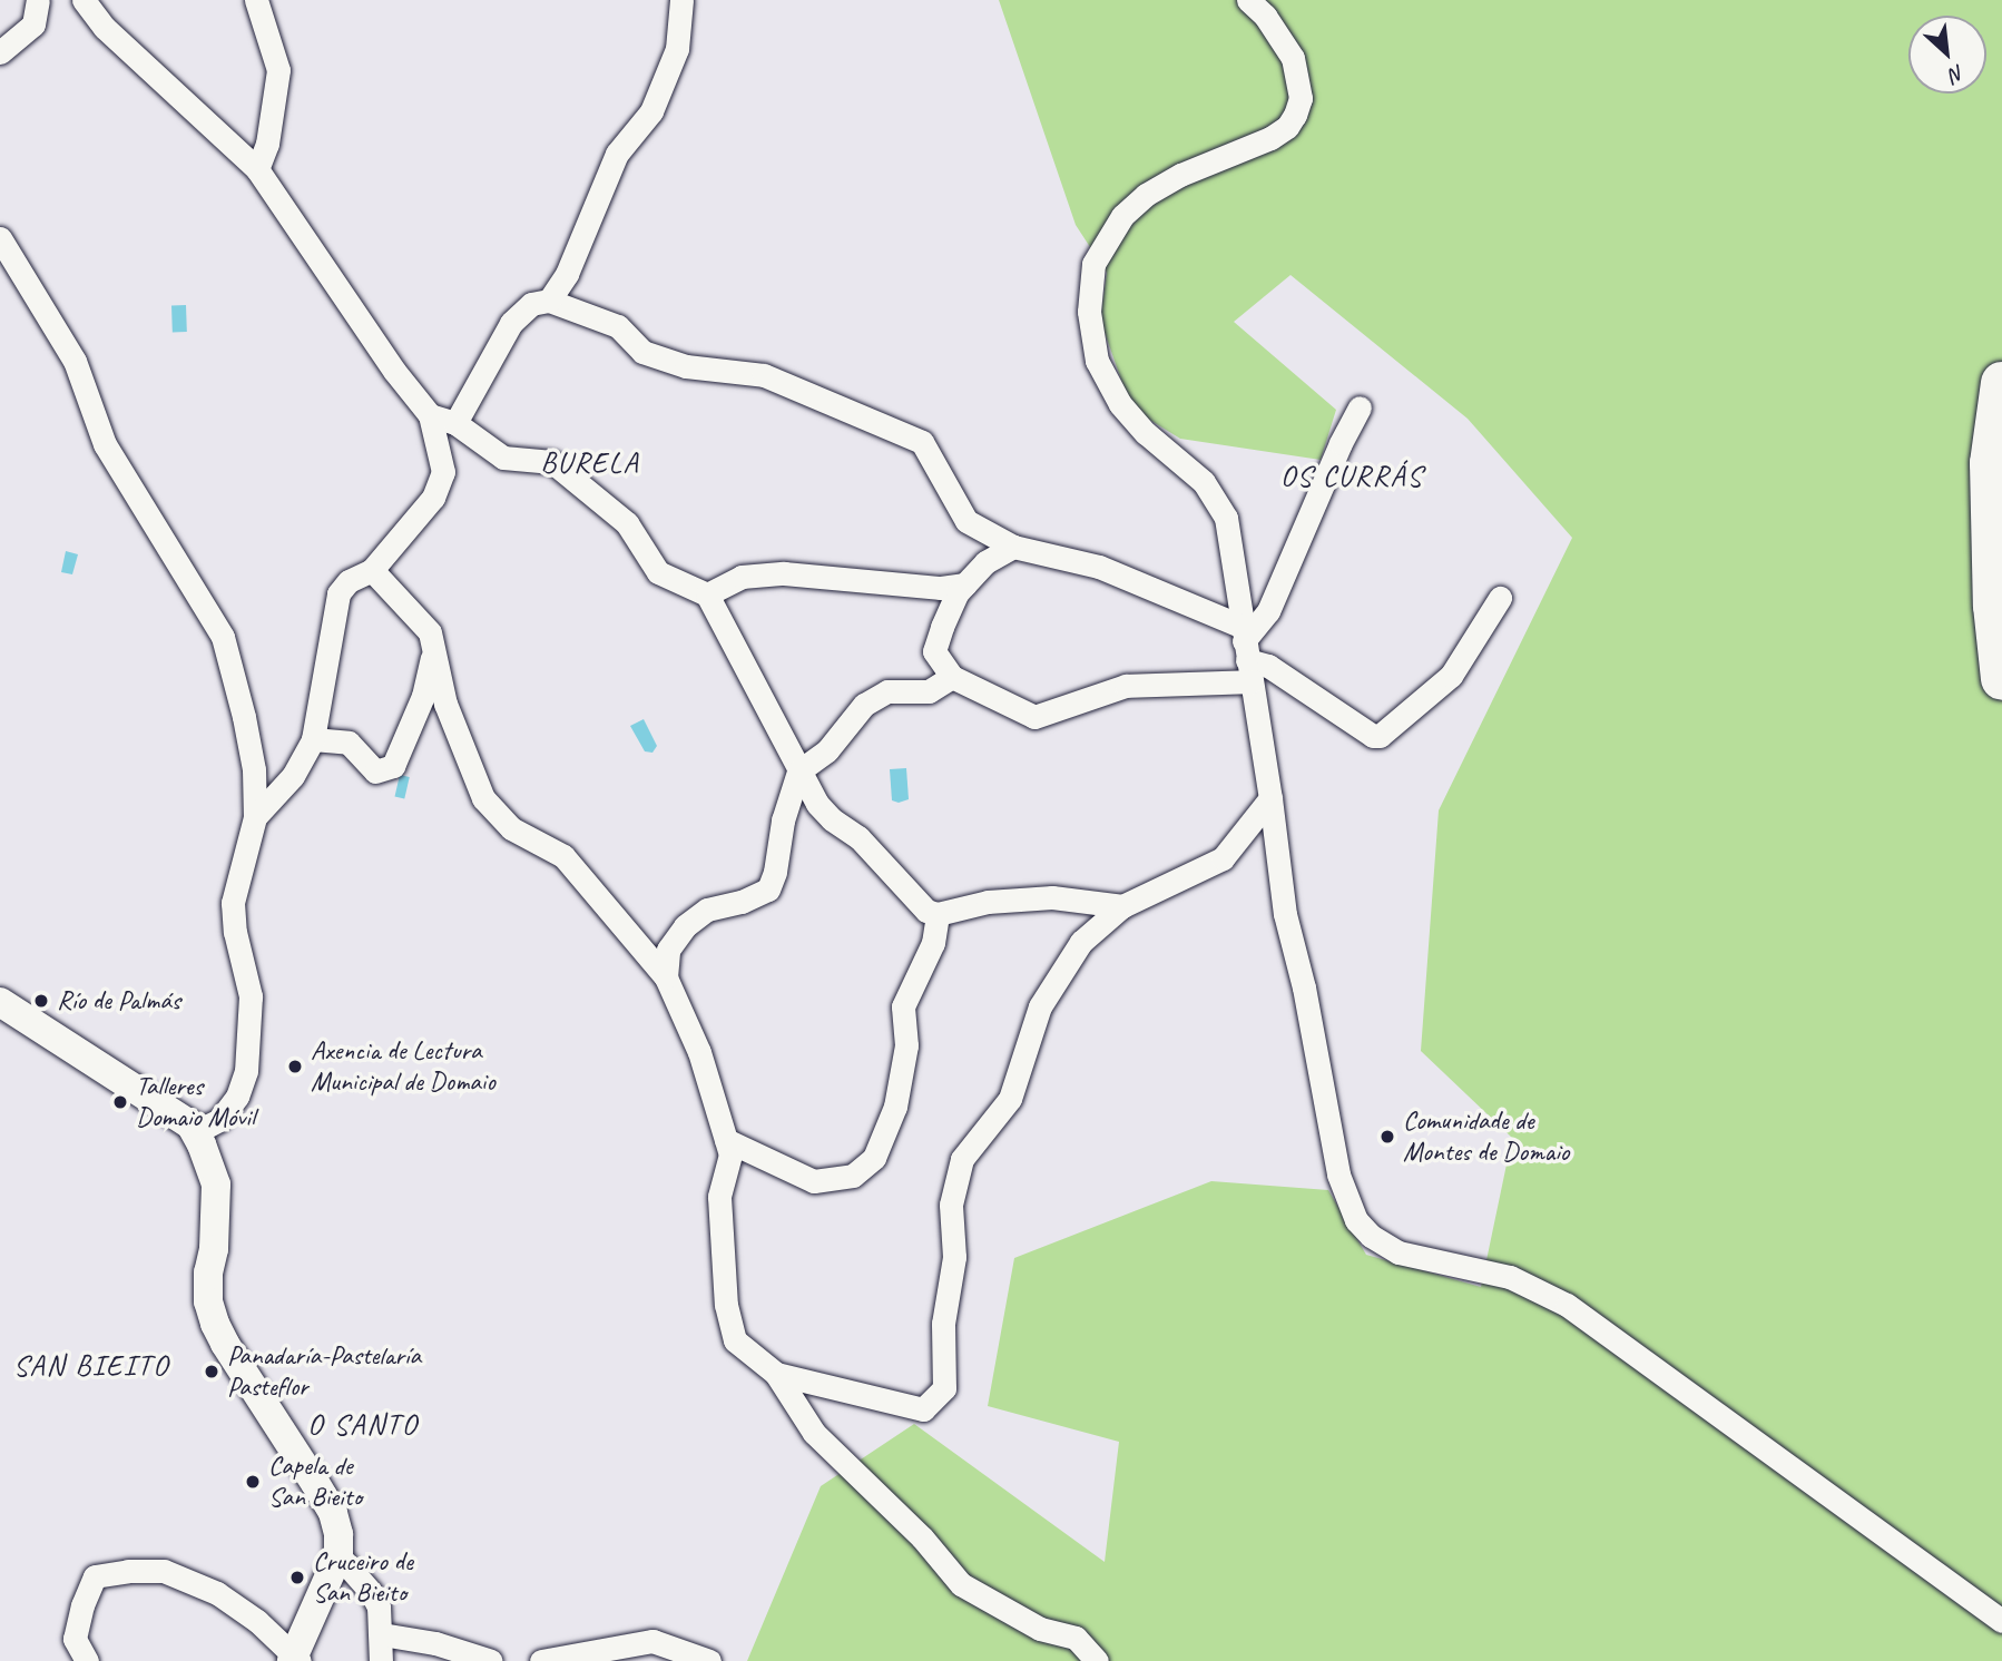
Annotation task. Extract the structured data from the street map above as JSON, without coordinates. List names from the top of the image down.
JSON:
{
  "districts": [
    "BURELA",
    "OS CURRÁS",
    "SAN BIEITO",
    "O SANTO"
  ],
  "places": [
    "Río de Palmás",
    "Axencia de Lectura Municipal de Domaio",
    "Talleres Domaio Móvil",
    "Comunidade de Montes de Domaio",
    "Panadaría-Pastelaría Pasteflor",
    "Capela de San Bieito",
    "Cruceiro de San Bieito"
  ],
  "north": "bottom right"
}
